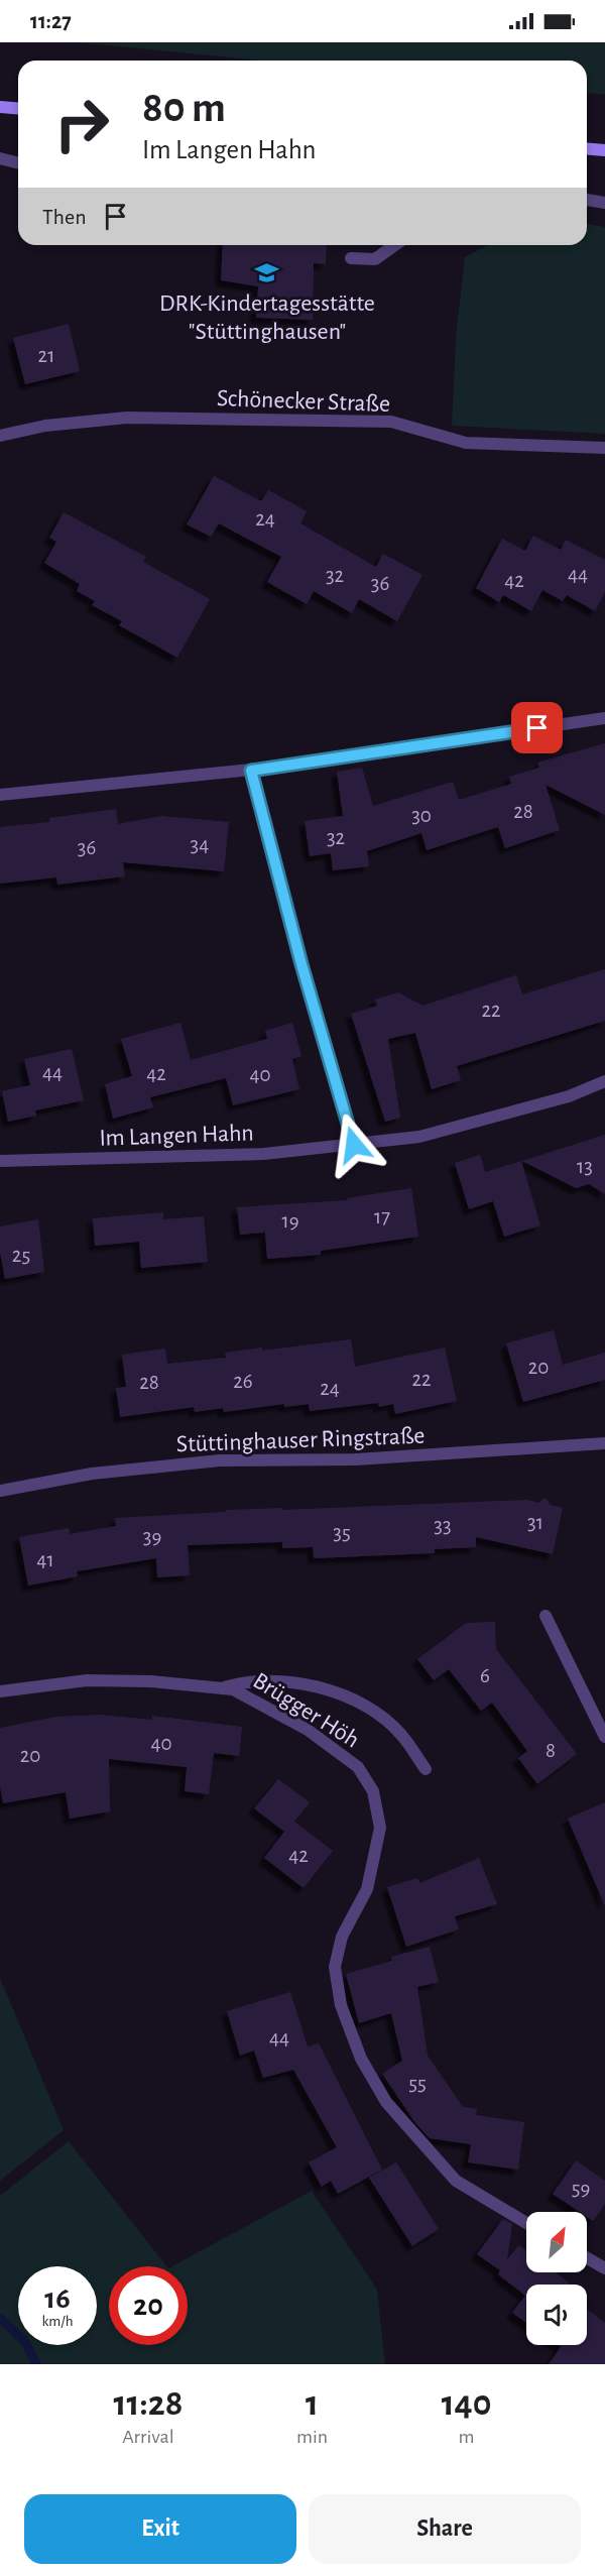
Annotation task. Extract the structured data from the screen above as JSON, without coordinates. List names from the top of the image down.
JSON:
{
  "streets": {
    "street": [
      "Schönecker Straße",
      "Im Langen Hahn",
      "Stüttinghauser Ringstraße",
      "Brügger Höh"
    ]
  },
  "places": {
    "school or university": ["DRK-Kindertagesstätte \"Stüttinghausen\""]
  },
  "house_numbers": [
    "21",
    "24",
    "44",
    "32",
    "42",
    "36",
    "28",
    "30",
    "32",
    "34",
    "36",
    "22",
    "44",
    "42",
    "40",
    "13",
    "17",
    "19",
    "25",
    "20",
    "22",
    "26",
    "28",
    "24",
    "31",
    "33",
    "35",
    "39",
    "41",
    "6",
    "40",
    "8",
    "20",
    "42",
    "44",
    "55",
    "59"
  ],
  "north": "top right",
  "page": {
    "status": "11:27",
    "turn": ["80 m", "Im Langen Hahn"],
    "then": "Then",
    "speed": "16 km/h",
    "limit": "20",
    "eta": [
      "11:28",
      "Arrival",
      "1",
      "min",
      "140",
      "m"
    ],
    "buttons": ["Exit", "Share"]
  }
}
